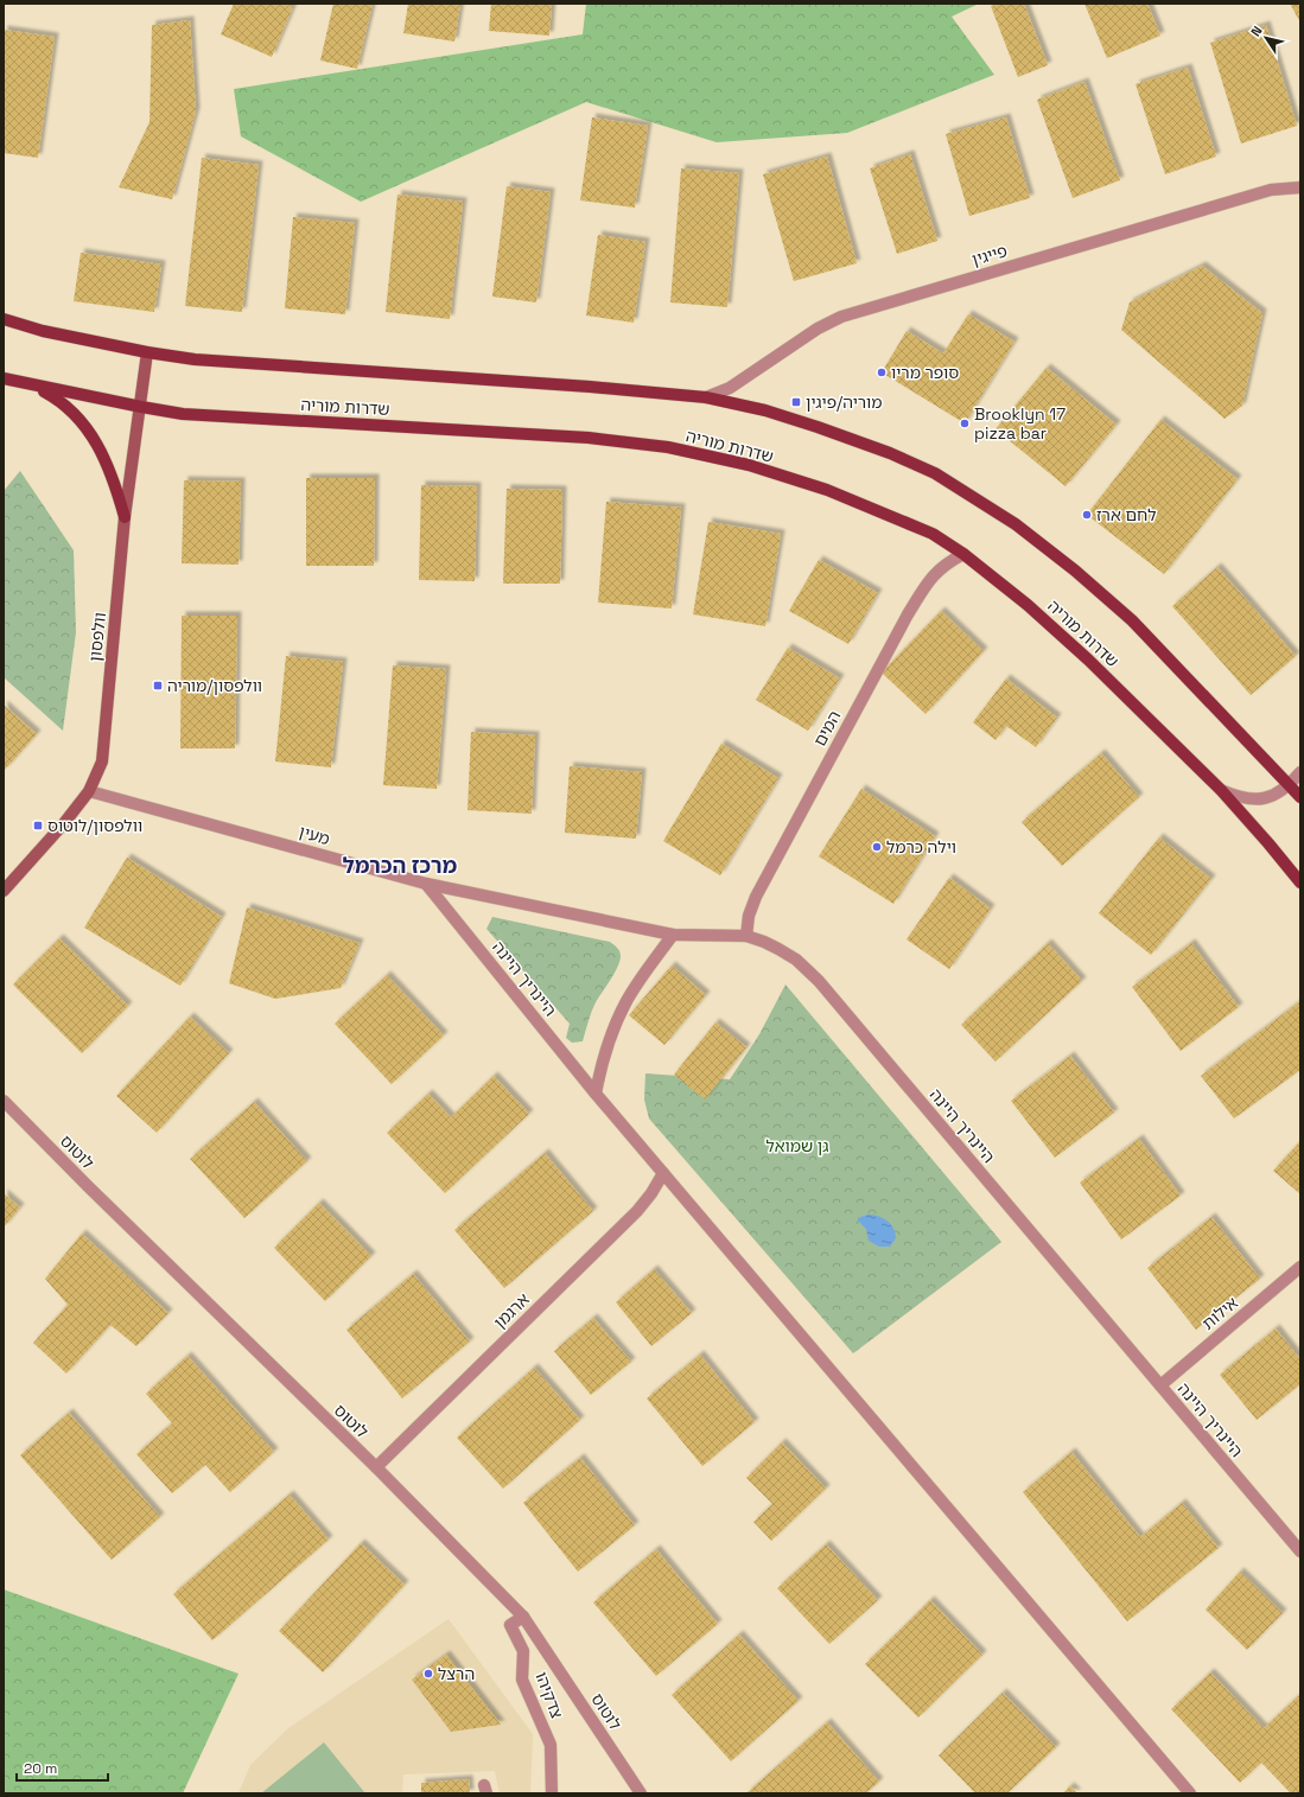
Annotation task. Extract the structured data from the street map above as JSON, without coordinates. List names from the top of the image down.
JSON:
{
  "streets": {
    "main road": ["שדרות מוריה"],
    "street": [
      "פייגין",
      "וולפסון",
      "המים",
      "מעין",
      "היינריך היינה",
      "לוטוס",
      "ארגמן",
      "אילות",
      "צדקיהו"
    ]
  },
  "crossings": [
    ["שדרות מוריה", "וולפסון"],
    ["שדרות מוריה", "המים"],
    ["וולפסון", "מעין"],
    ["המים", "היינריך היינה"],
    ["מעין", "היינריך היינה"],
    ["היינריך היינה", "ארגמן"],
    ["היינריך היינה", "אילות"],
    ["לוטוס", "ארגמן"],
    ["לוטוס", "צדקיהו"]
  ],
  "districts": ["מרכז הכרמל"],
  "parks": ["גן שמואל"],
  "places": {
    "other": [
      "סופר מריו",
      "Brooklyn 17 pizza bar",
      "לחם ארז",
      "וילה כרמל",
      "הרצל"
    ],
    "transit": ["מוריה/פיגין", "וולפסון/מוריה", "וולפסון/לוטוס"]
  },
  "scale_bar": "20 m",
  "north": "top left"
}
